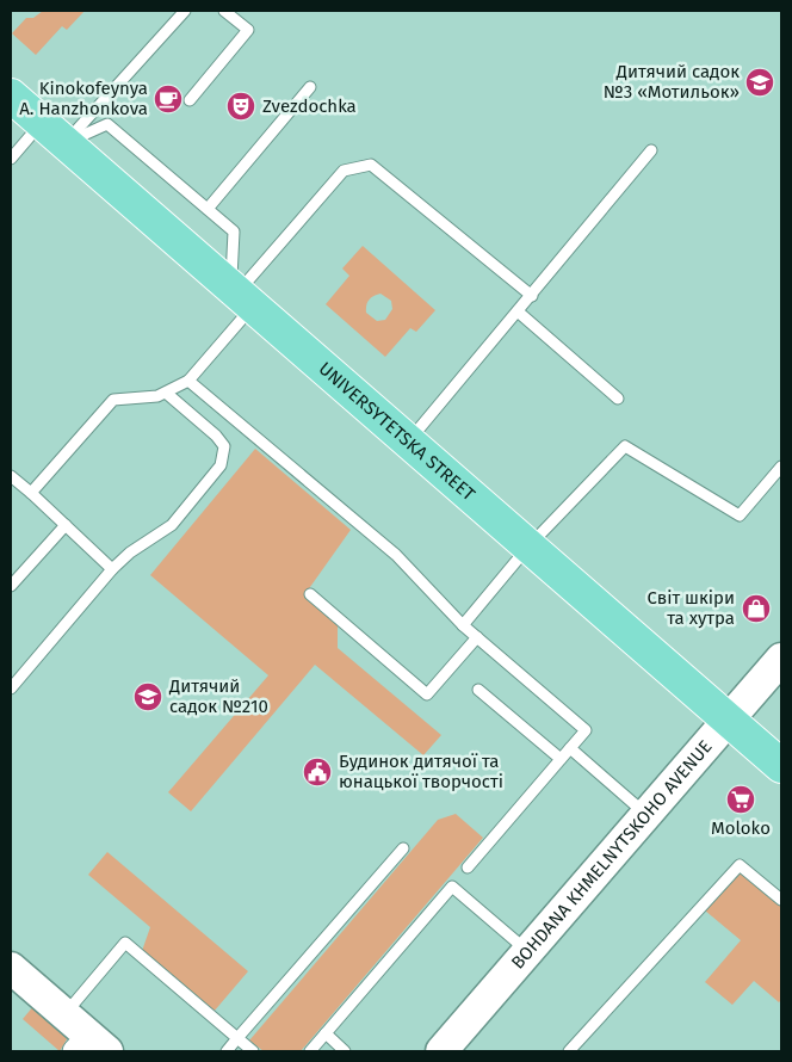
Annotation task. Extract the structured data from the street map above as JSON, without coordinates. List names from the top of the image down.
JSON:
{
  "streets": {
    "main road": ["UNIVERSYTETSKA STREET", "BOHDANA KHMELNYTSKOHO AVENUE"]
  },
  "crossings": [
    ["UNIVERSYTETSKA STREET", "BOHDANA KHMELNYTSKOHO AVENUE"]
  ],
  "places": {
    "school or university": ["Дитячий садок №3 «Мотильок»", "Дитячий садок №210"],
    "cafe": ["Kinokofeynya A. Hanzhonkova"],
    "theatre": ["Zvezdochka"],
    "shop": ["Світ шкіри та хутра"],
    "public building": ["Будинок дитячої та юнацької творчості"],
    "supermarket": ["Moloko"]
  }
}
